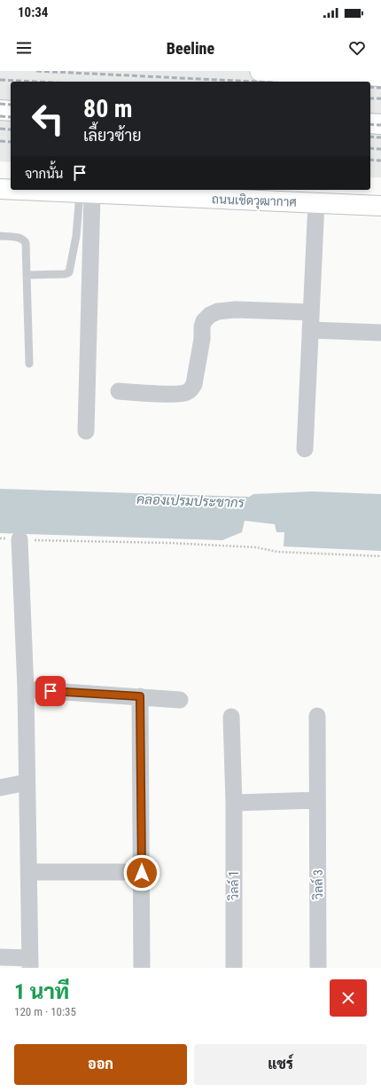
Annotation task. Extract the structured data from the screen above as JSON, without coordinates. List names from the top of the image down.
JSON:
{
  "streets": {
    "main road": ["ถนนเชิดวุฒากาศ"],
    "street": ["วิลล์ 3", "วิลล์ 1"]
  },
  "water": ["คลองเปรมประชากร"],
  "page": {
    "status": "10:34",
    "header": "Beeline",
    "turn": ["80 m", "เลี้ยวซ้าย"],
    "then": "จากนั้น",
    "heading": ["1 นาที", "120 m · 10:35"],
    "buttons": ["ออก", "แชร์"]
  }
}
